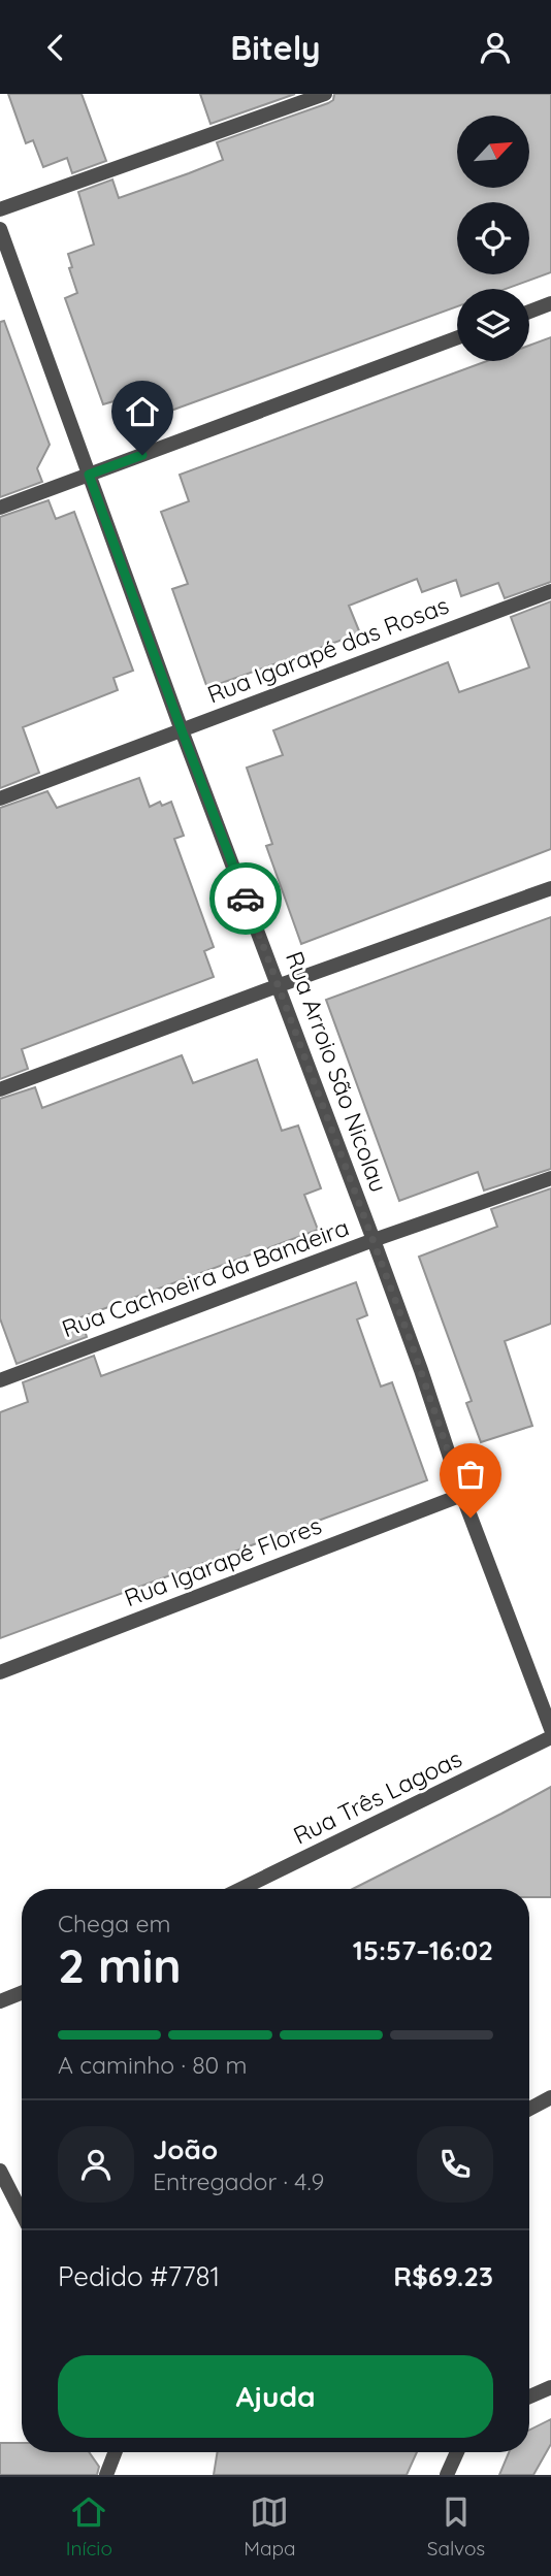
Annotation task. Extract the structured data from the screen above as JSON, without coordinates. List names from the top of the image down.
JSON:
{
  "streets": {
    "street": [
      "Rua Igarapé das Rosas",
      "Rua Arroio São Nicolau",
      "Rua Cachoeira da Bandeira",
      "Rua Igarapé Flores",
      "Rua Três Lagoas"
    ]
  },
  "crossings": [
    ["Rua Igarapé das Rosas", "Rua Arroio São Nicolau"],
    ["Rua Arroio São Nicolau", "Rua Cachoeira da Bandeira"],
    ["Rua Arroio São Nicolau", "Rua Igarapé Flores"]
  ],
  "north": "top right",
  "page": {
    "header": "Bitely",
    "heading": ["2 min", "Chega em", "15:57–16:02"],
    "panel": [
      "João",
      "Entregador · 4.9",
      "Pedido #7781",
      "R$69.23"
    ],
    "bar": "A caminho · 80 m",
    "buttons": "Ajuda",
    "tabs": ["Início", "Mapa", "Salvos"]
  }
}
